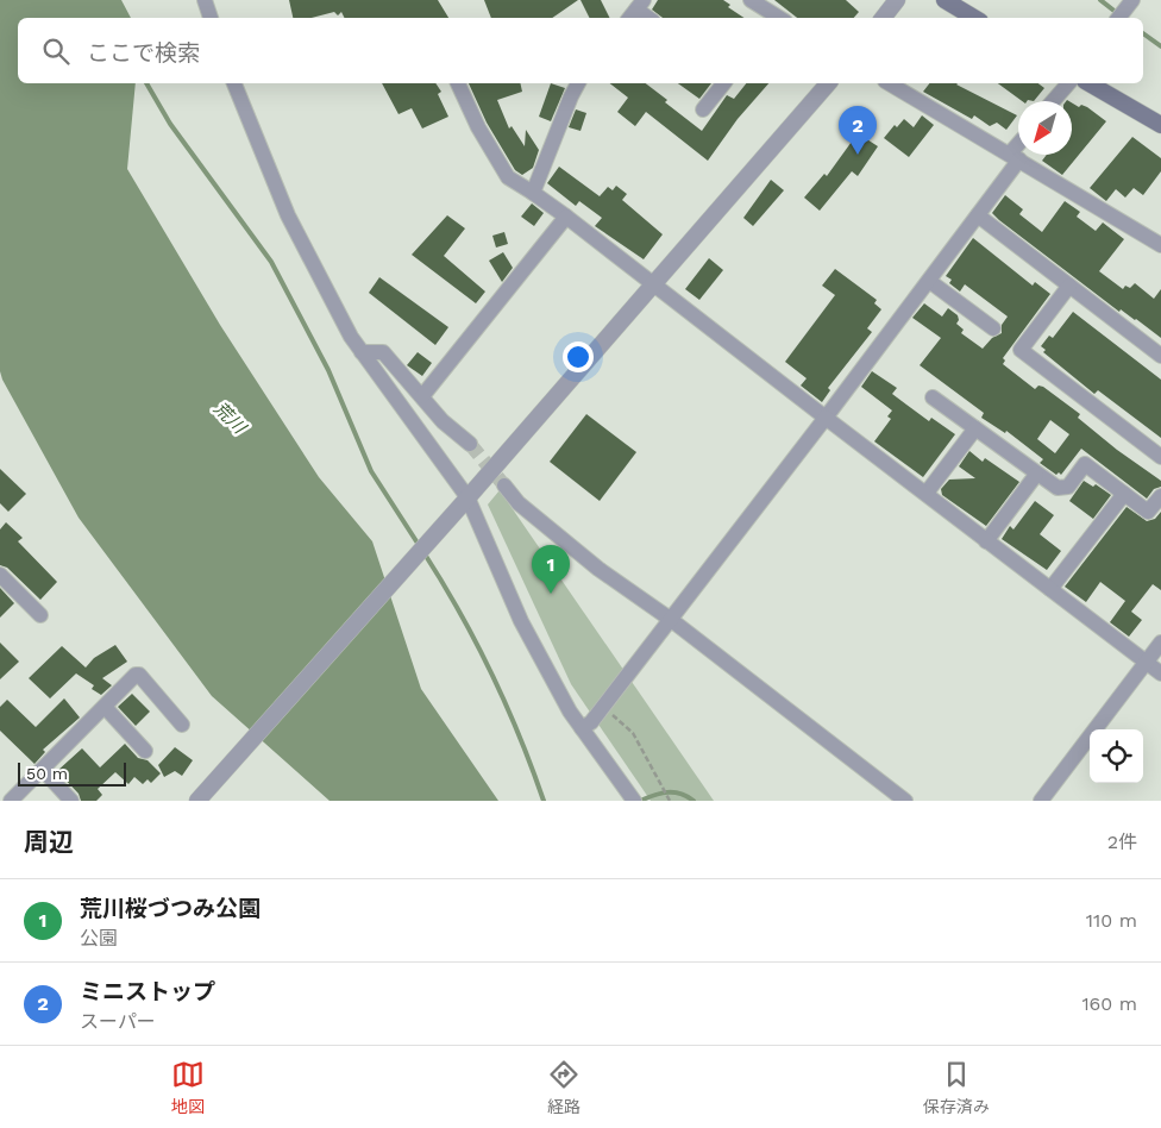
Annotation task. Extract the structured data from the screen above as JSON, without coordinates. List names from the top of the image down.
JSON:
{
  "water": ["荒川"],
  "scale_bar": "50 m",
  "north": "bottom left",
  "page": {
    "search": "ここで検索",
    "pins": ["2", "1"],
    "scale": "50 m",
    "heading": ["周辺", "2件"],
    "list": [
      {
        "mark": "1",
        "name": "荒川桜づつみ公園",
        "note": "公園",
        "value": "110 m"
      },
      {
        "mark": "2",
        "name": "ミニストップ",
        "note": "スーパー",
        "value": "160 m"
      }
    ],
    "nav": ["地図", "経路", "保存済み"]
  }
}
